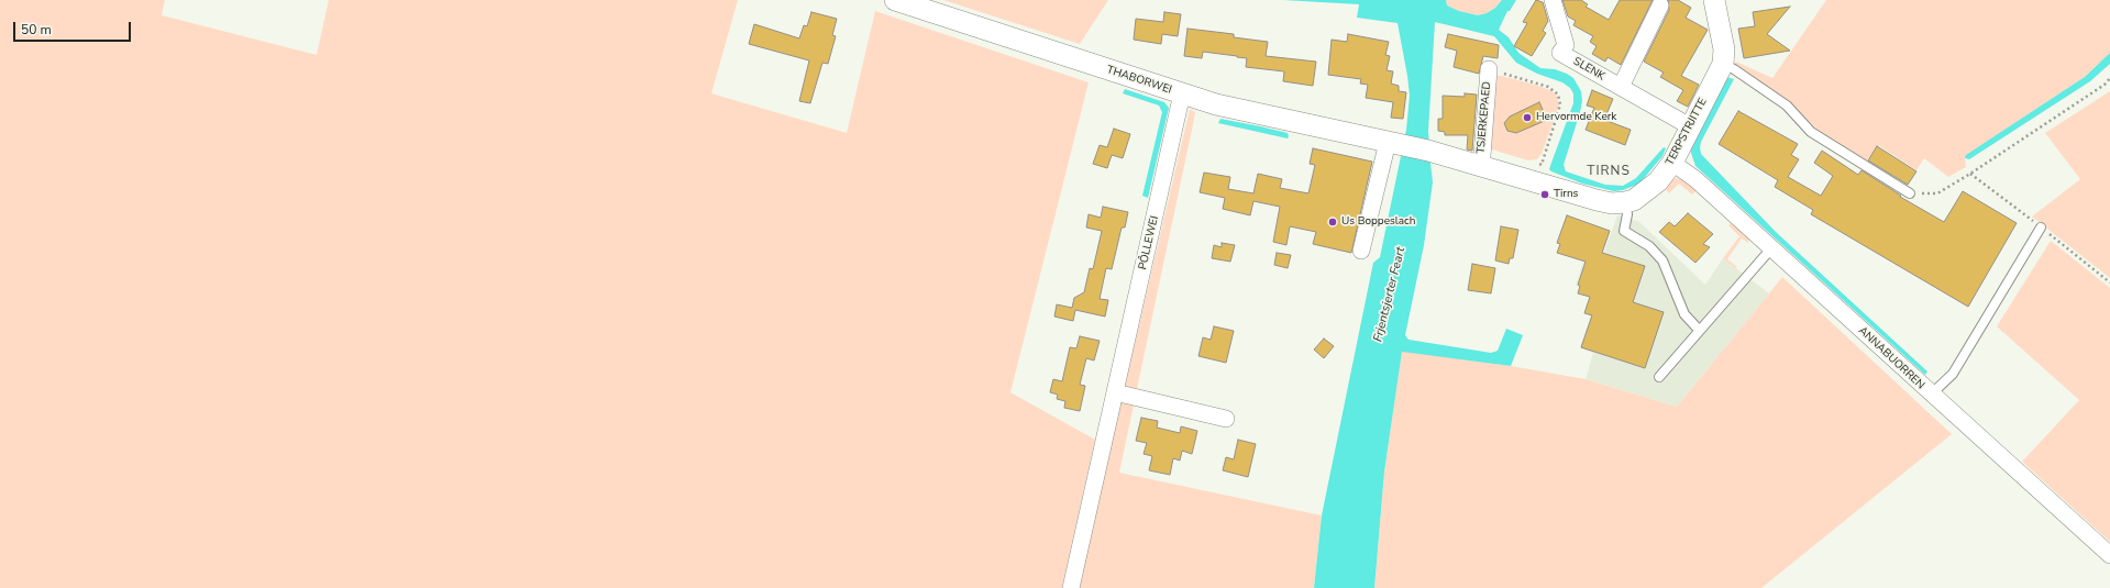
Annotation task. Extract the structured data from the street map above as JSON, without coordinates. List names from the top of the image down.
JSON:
{
  "streets": {
    "street": [
      "SLENK",
      "THABORWEI",
      "TSJERKEPAED",
      "TERPSTRJITTE",
      "PÔLLEWEI",
      "ANNABUORREN"
    ]
  },
  "crossings": [
    ["SLENK", "TERPSTRJITTE"],
    ["THABORWEI", "TSJERKEPAED"],
    ["THABORWEI", "PÔLLEWEI"],
    ["TERPSTRJITTE", "ANNABUORREN"]
  ],
  "districts": ["TIRNS"],
  "water": ["Frjentsjerter Feart"],
  "places": ["Hervormde Kerk", "Tirns", "Us Boppeslach"],
  "scale_bar": "50 m"
}
